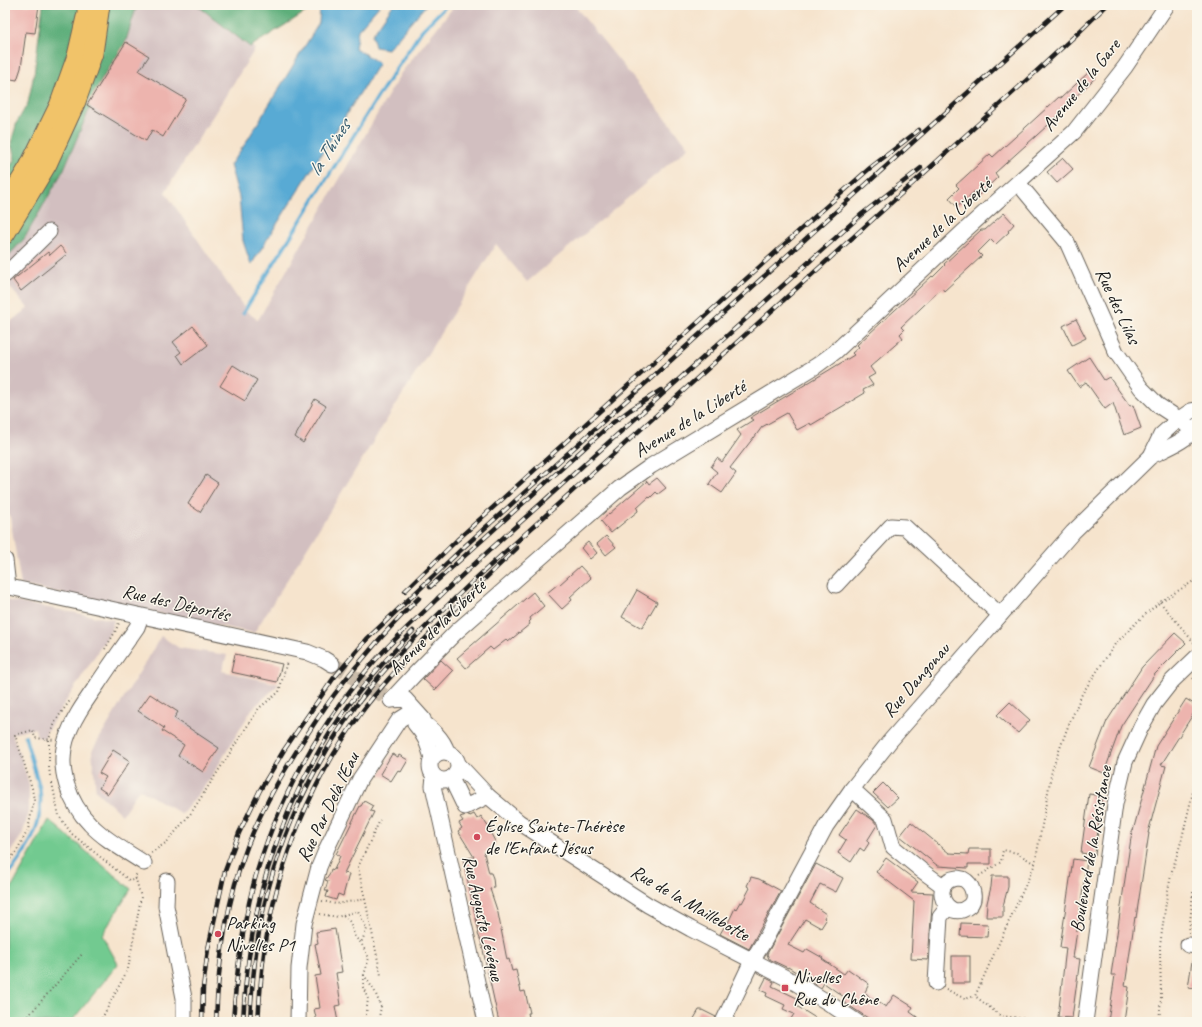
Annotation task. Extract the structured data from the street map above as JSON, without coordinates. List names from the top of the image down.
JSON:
{
  "streets": {
    "street": [
      "Avenue de la Gare",
      "Avenue de la Liberté",
      "Rue des Lilas",
      "Rue des Déportés",
      "Rue Dangonau",
      "Rue Par Delà l'Eau",
      "Boulevard de la Résistance",
      "Rue de la Maillebotte",
      "Rue Auguste Lévéque"
    ]
  },
  "crossings": [
    ["Avenue de la Gare", "Avenue de la Liberté"],
    ["Avenue de la Gare", "Rue des Lilas"],
    ["Avenue de la Liberté", "Rue des Lilas"],
    ["Rue des Lilas", "Rue Dangonau"],
    ["Rue Dangonau", "Rue de la Maillebotte"],
    ["Rue de la Maillebotte", "Rue Auguste Lévéque"]
  ],
  "water": ["la Thines"],
  "places": {
    "other": ["Église Sainte-Thérèse de l'Enfant Jésus", "Parking Nivelles P1"],
    "transit": ["Nivelles Rue du Chêne"]
  }
}
